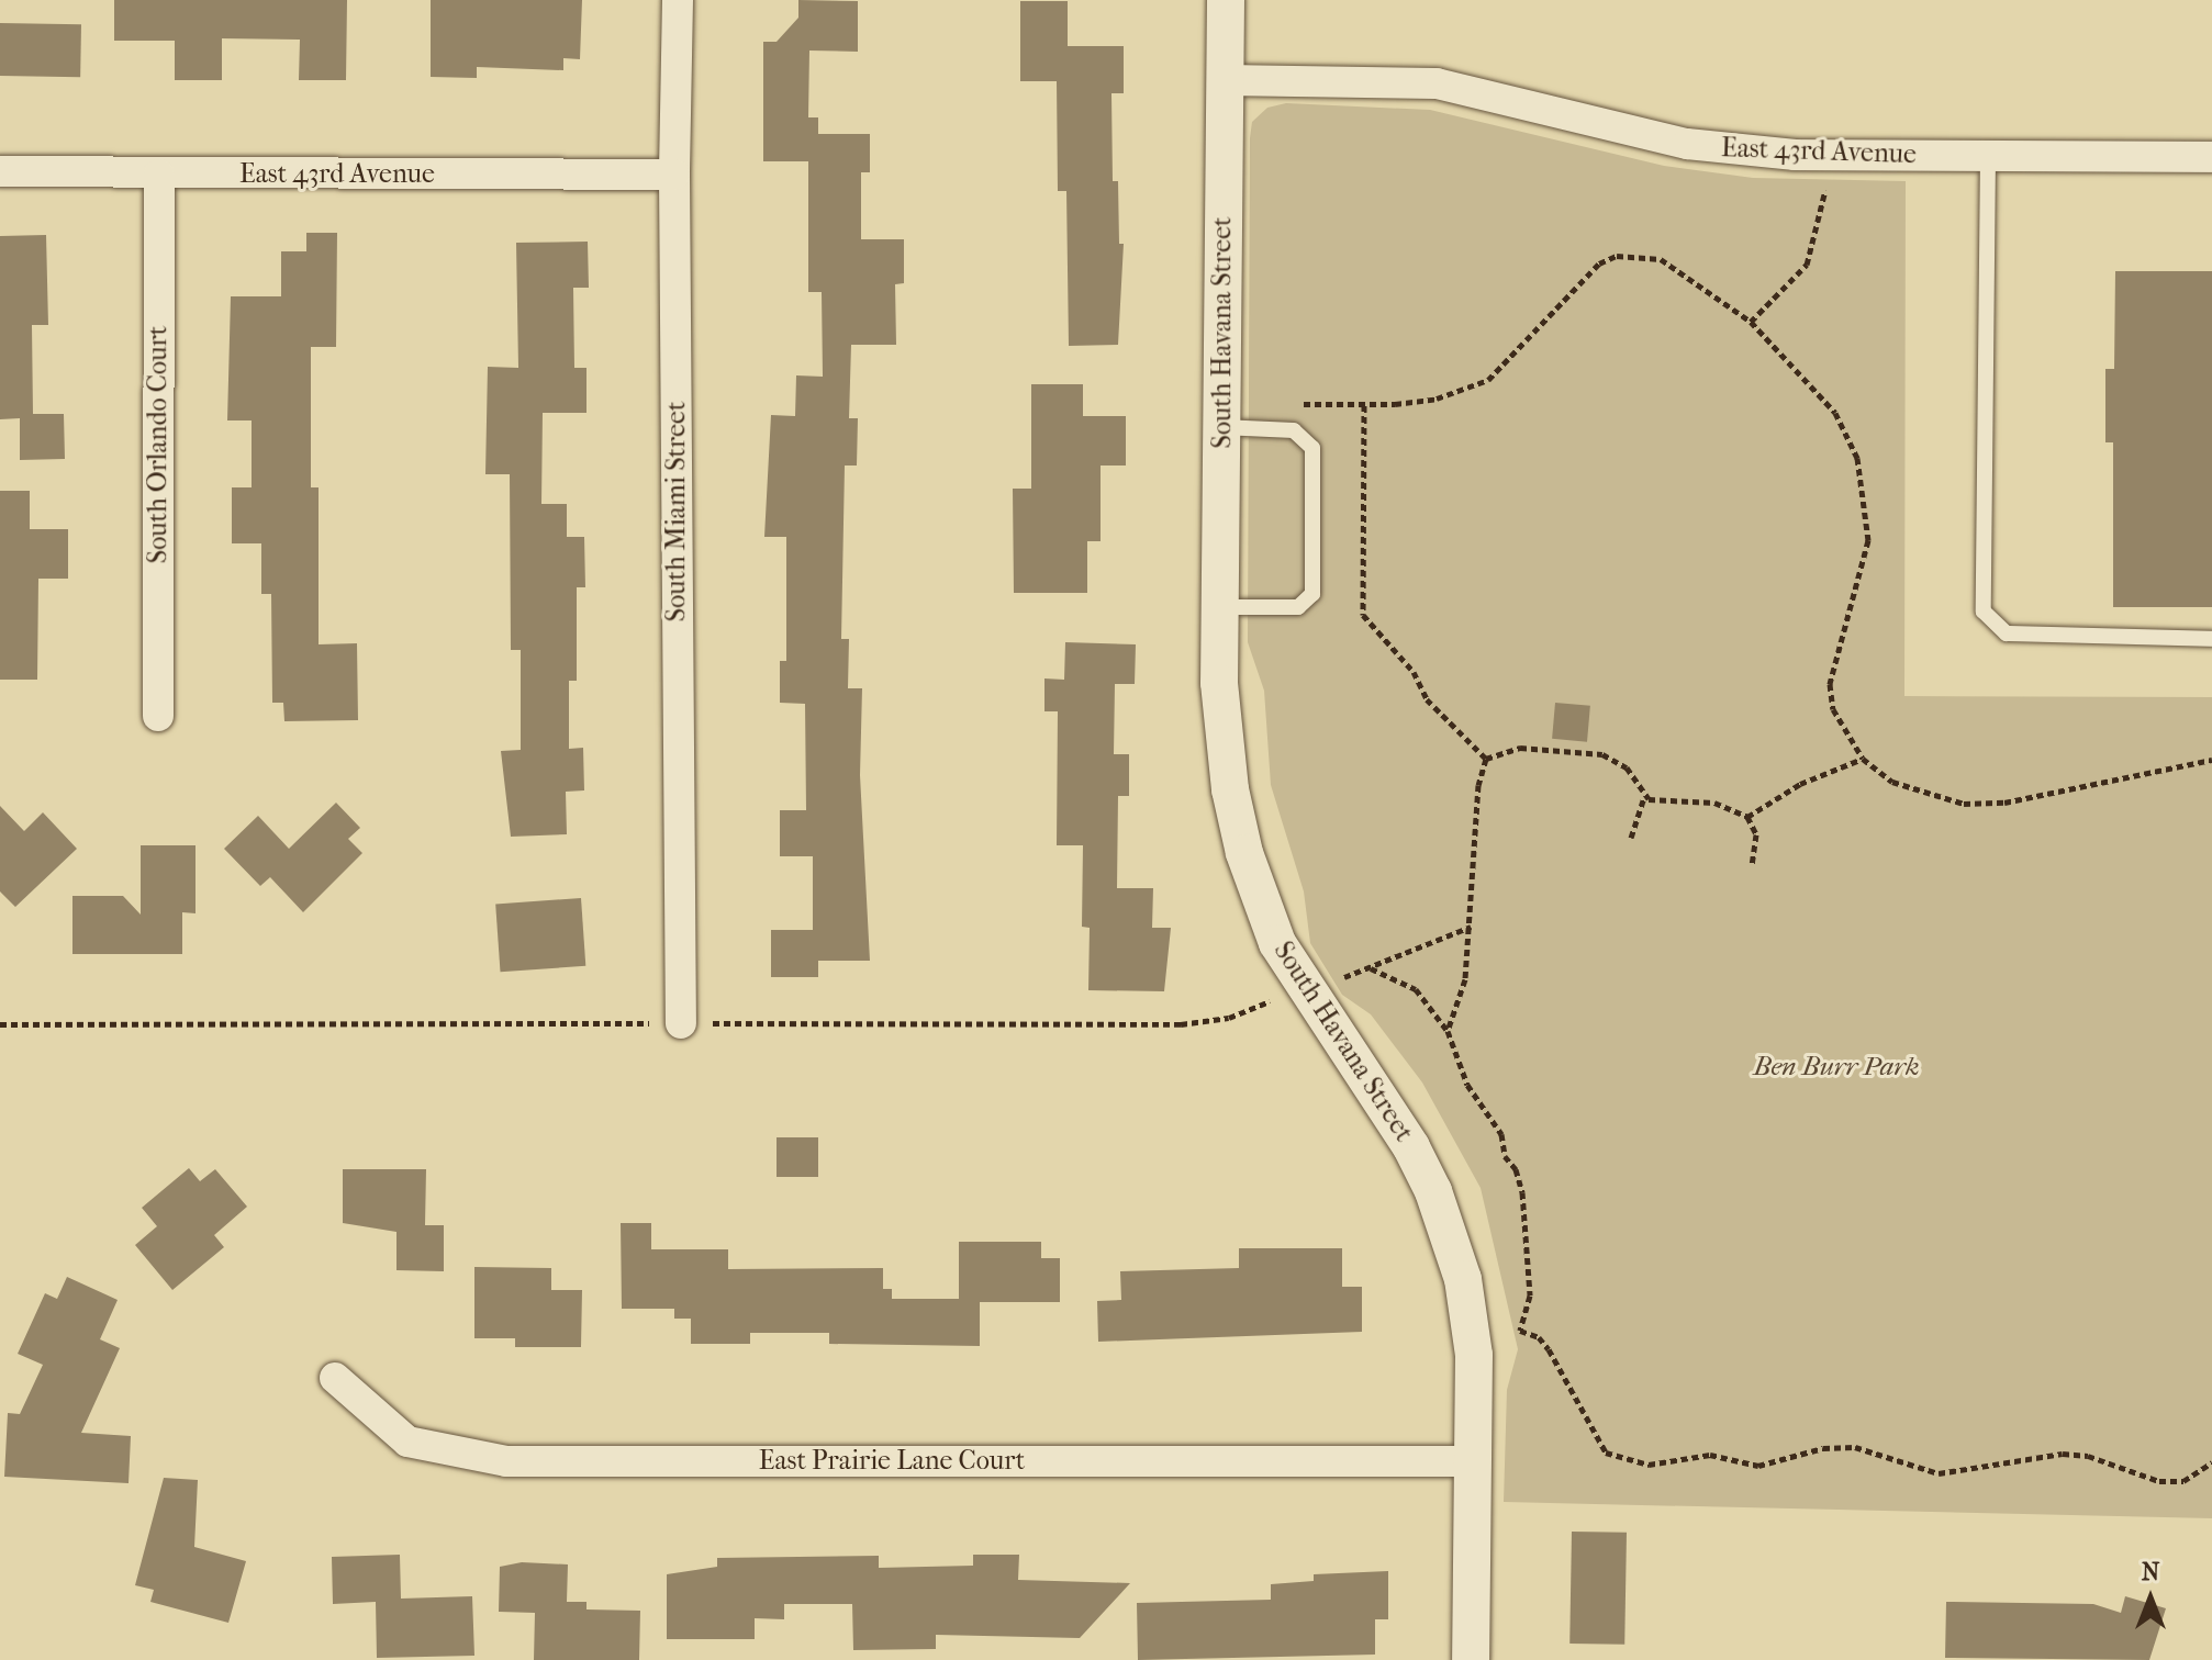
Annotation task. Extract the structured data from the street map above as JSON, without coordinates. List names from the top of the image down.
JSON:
{
  "streets": {
    "street": [
      "East 43rd Avenue",
      "South Havana Street",
      "South Orlando Court",
      "South Miami Street",
      "East Prairie Lane Court"
    ]
  },
  "crossings": [
    ["East 43rd Avenue", "South Havana Street"],
    ["East 43rd Avenue", "South Orlando Court"],
    ["East 43rd Avenue", "South Miami Street"],
    ["South Havana Street", "East Prairie Lane Court"]
  ],
  "parks": ["Ben Burr Park"],
  "north": "top"
}
